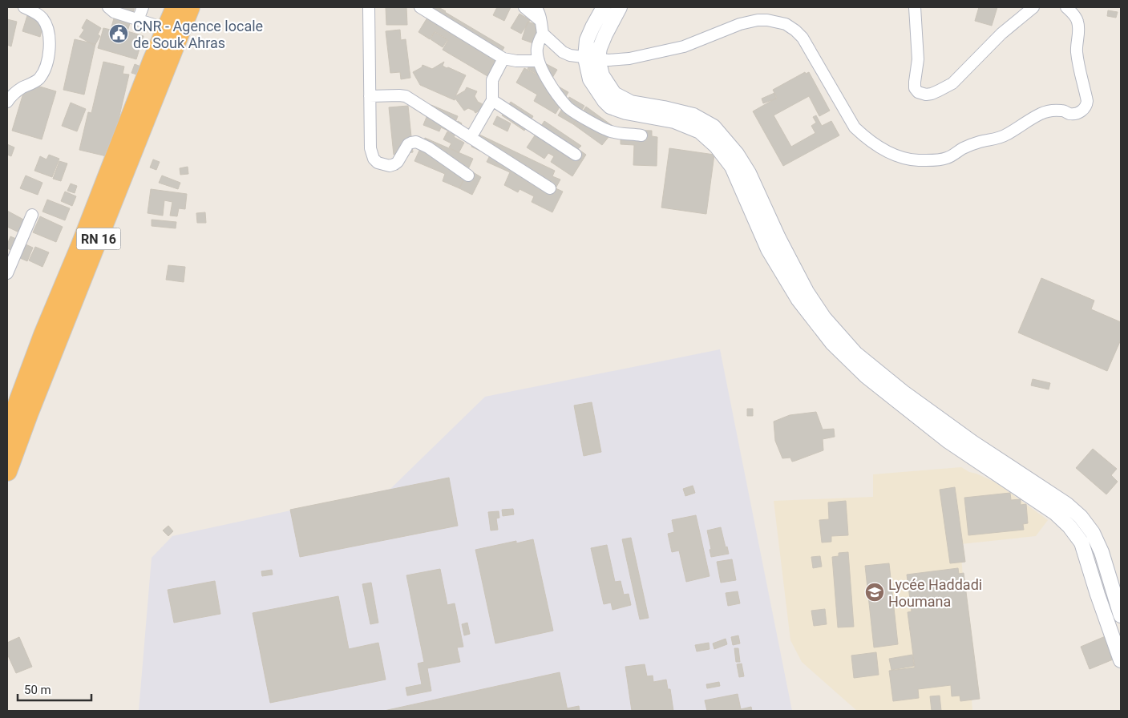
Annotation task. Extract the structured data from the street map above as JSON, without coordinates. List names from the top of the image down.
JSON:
{
  "streets": {
    "highway": ["RN 16"]
  },
  "places": {
    "public building": ["CNR - Agence locale de Souk Ahras"],
    "school or university": ["Lycée Haddadi Houmana"]
  },
  "scale_bar": "50 m"
}
